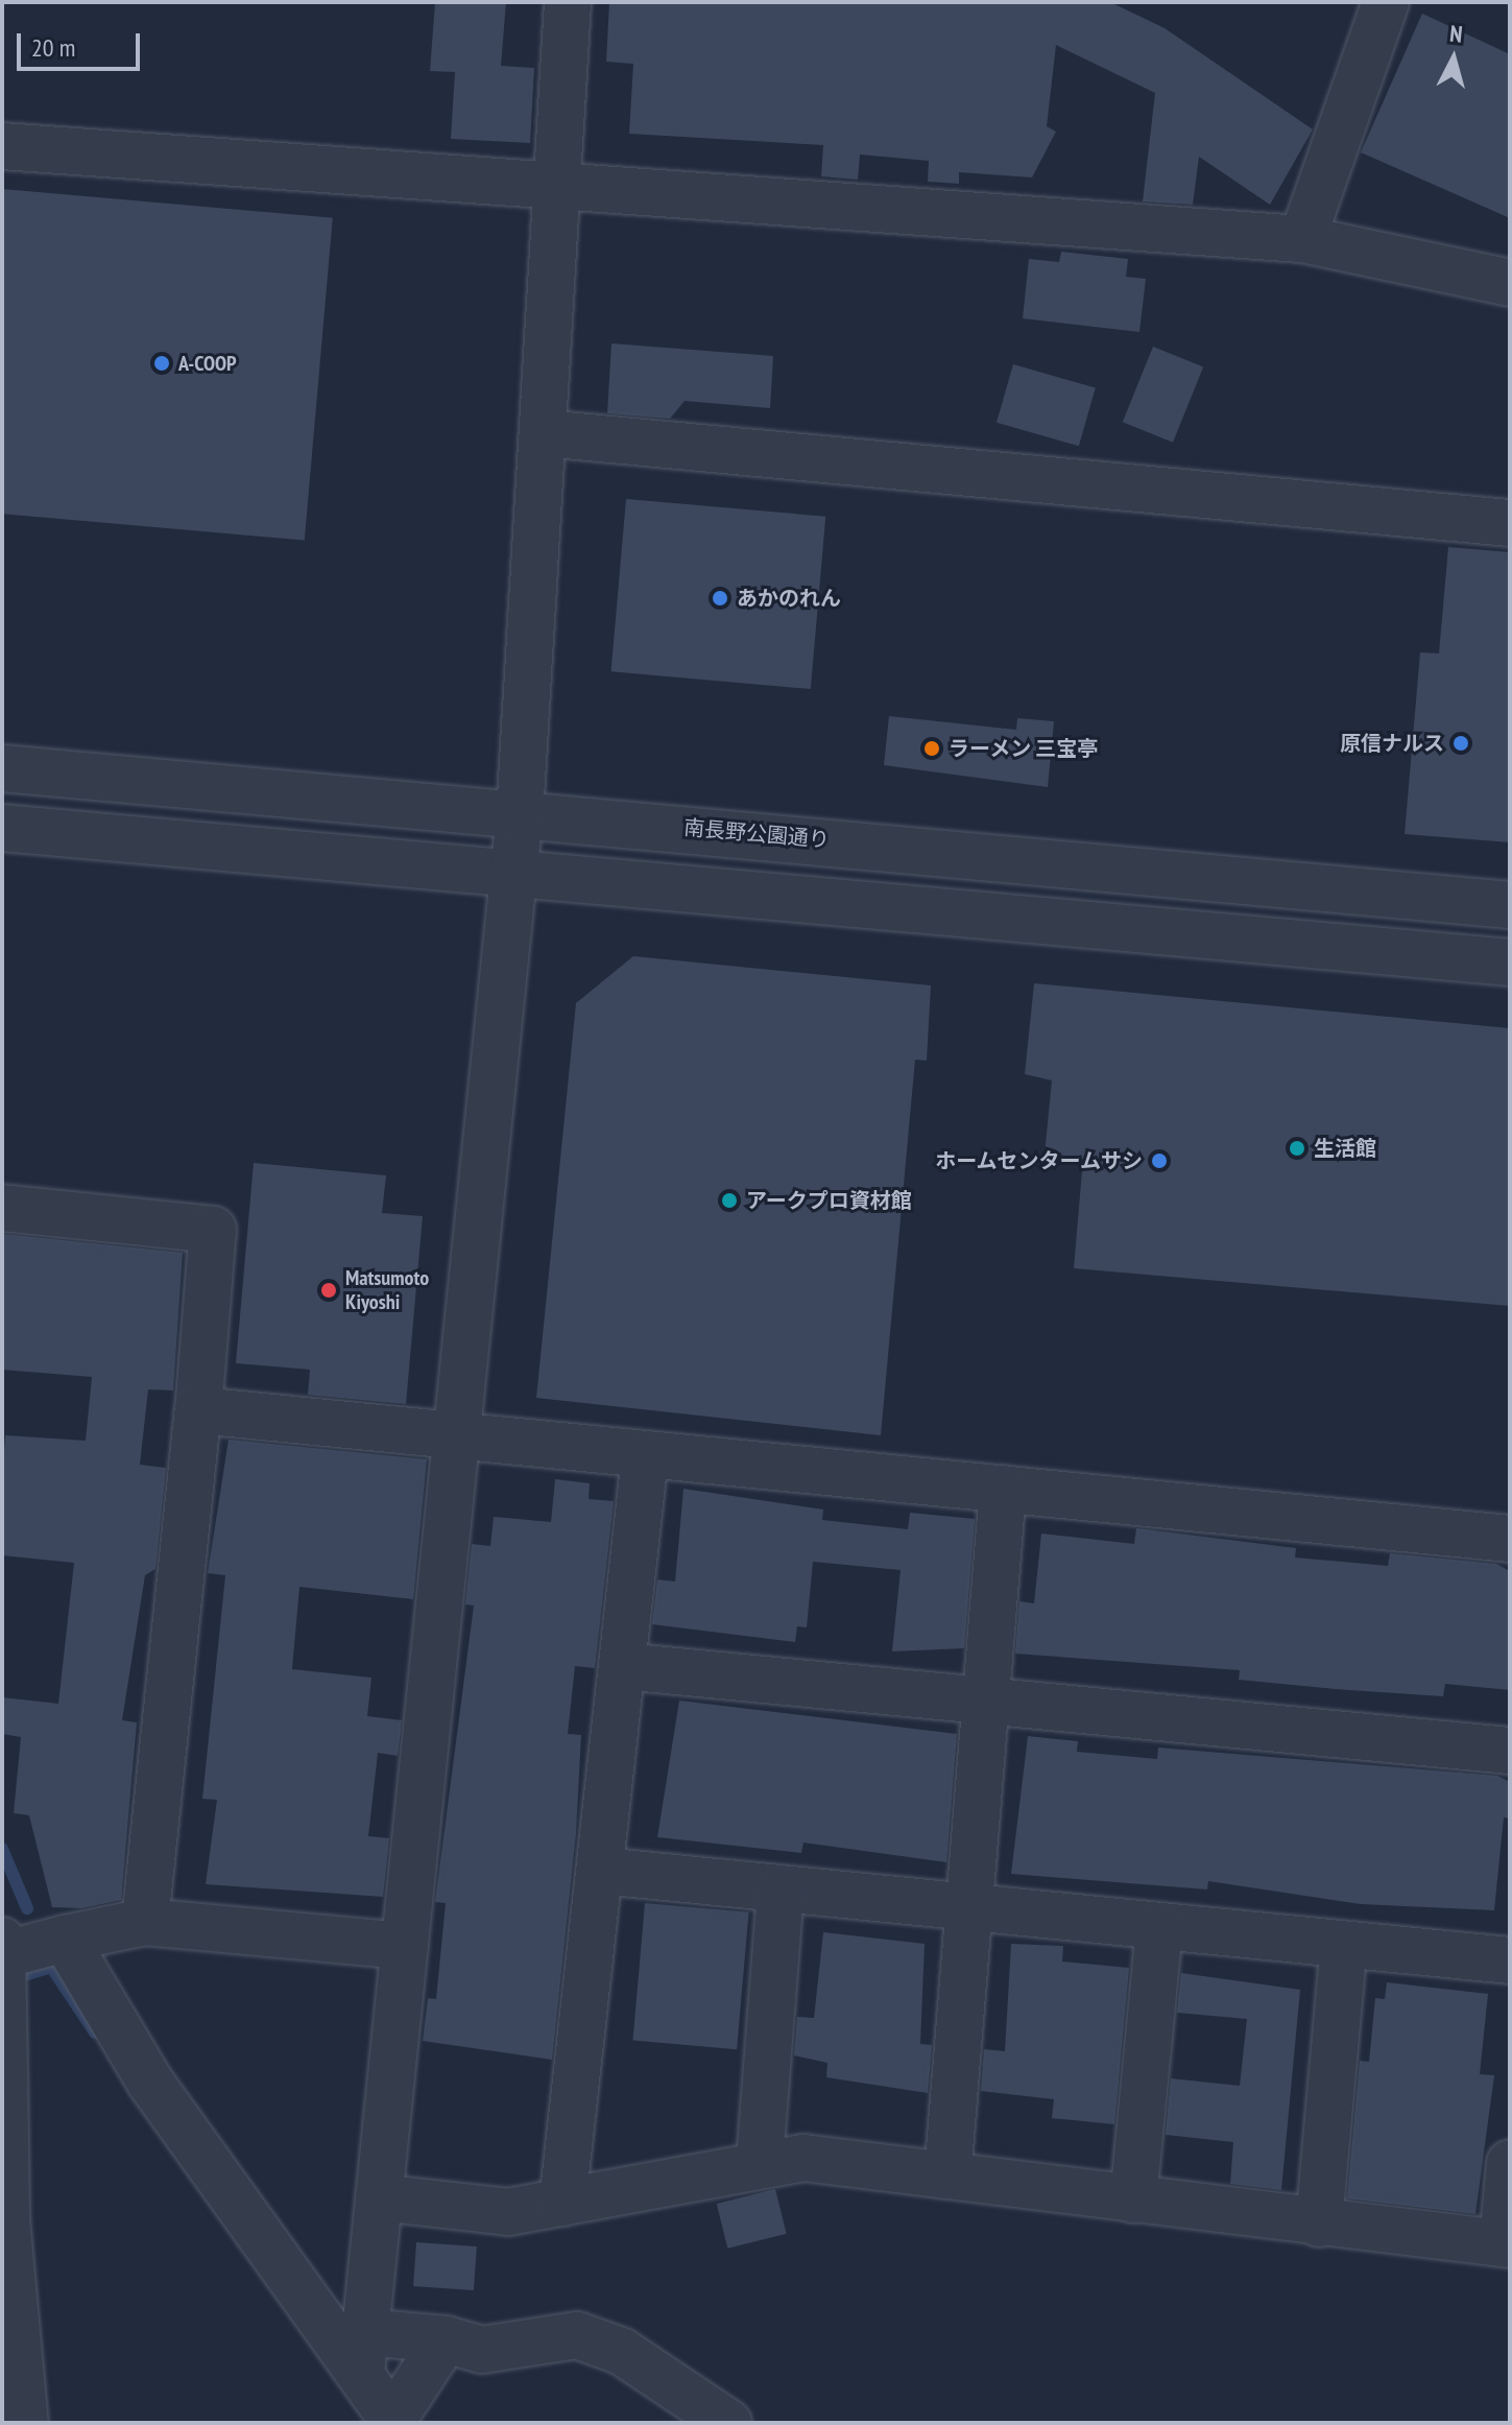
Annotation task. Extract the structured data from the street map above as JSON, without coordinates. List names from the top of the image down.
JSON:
{
  "streets": {
    "street": ["南長野公園通り"]
  },
  "places": [
    "A-COOP",
    "あかのれん",
    "原信ナルス",
    "ラーメン 三宝亭",
    "生活館",
    "ホームセンタームサシ",
    "アークプロ資材館",
    "Matsumoto Kiyoshi"
  ],
  "scale_bar": "20 m",
  "north": "top"
}
